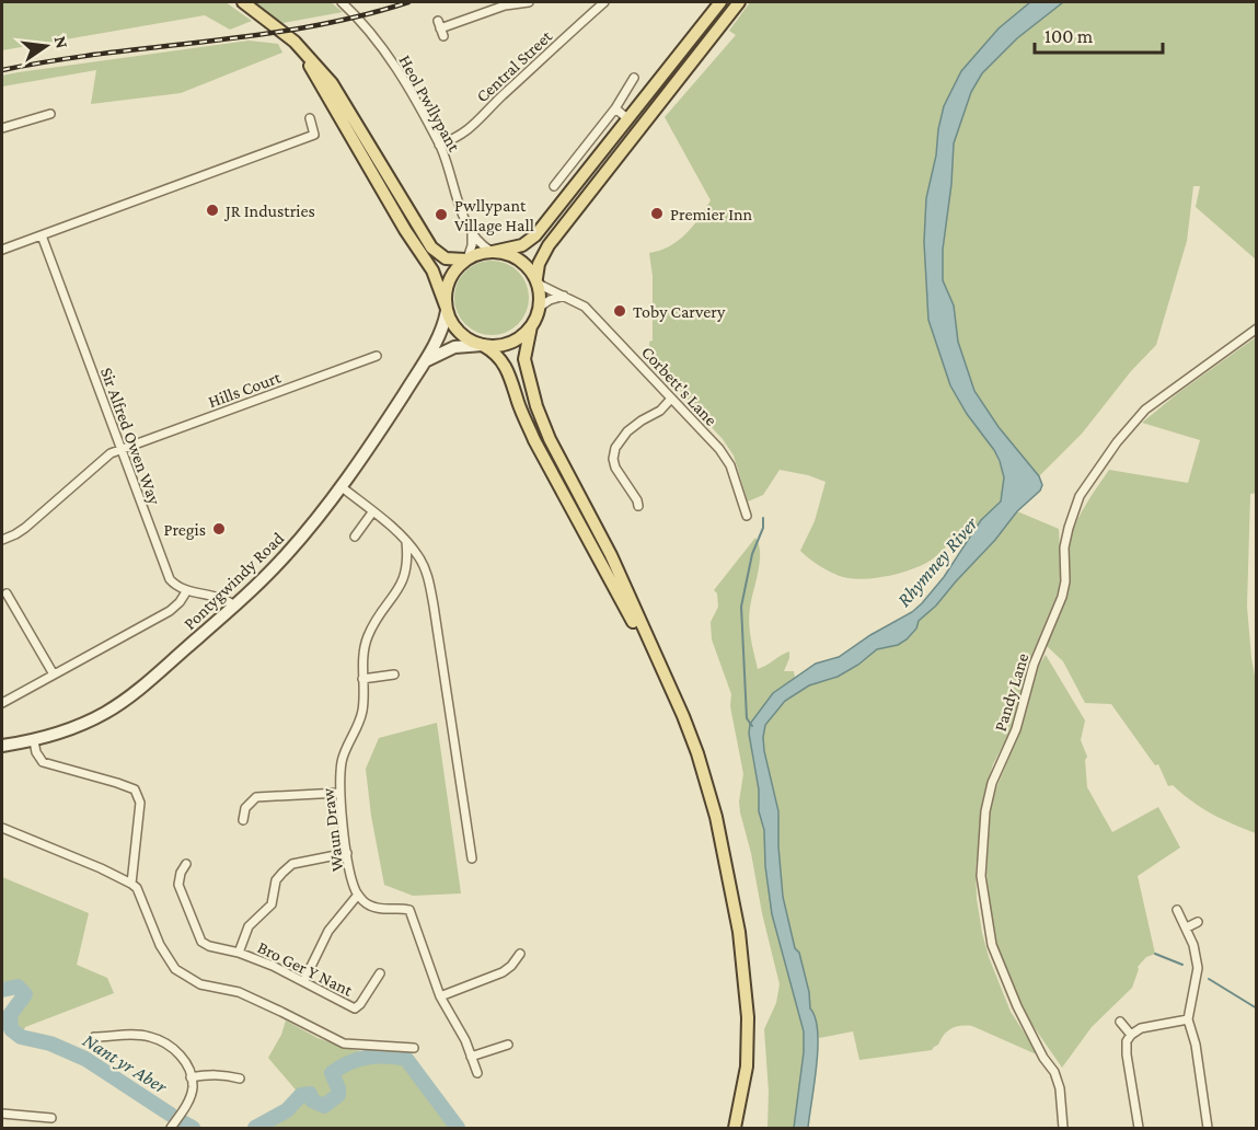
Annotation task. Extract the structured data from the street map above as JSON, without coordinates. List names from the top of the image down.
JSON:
{
  "streets": {
    "main road": ["Pontygwindy Road"],
    "street": [
      "Central Street",
      "Heol Pwllypant",
      "Corbett's Lane",
      "Hills Court",
      "Sir Alfred Owen Way",
      "Pandy Lane",
      "Waun Draw",
      "Bro Ger Y Nant"
    ]
  },
  "crossings": [
    ["Central Street", "Heol Pwllypant"],
    ["Heol Pwllypant", "Corbett's Lane"],
    ["Heol Pwllypant", "Pontygwindy Road"],
    ["Corbett's Lane", "Pontygwindy Road"],
    ["Hills Court", "Sir Alfred Owen Way"],
    ["Sir Alfred Owen Way", "Pontygwindy Road"]
  ],
  "water": ["Rhymney River", "Nant yr Aber"],
  "places": [
    "JR Industries",
    "Premier Inn",
    "Pwllypant Village Hall",
    "Toby Carvery",
    "Pregis"
  ],
  "scale_bar": "100 m",
  "north": "right"
}
